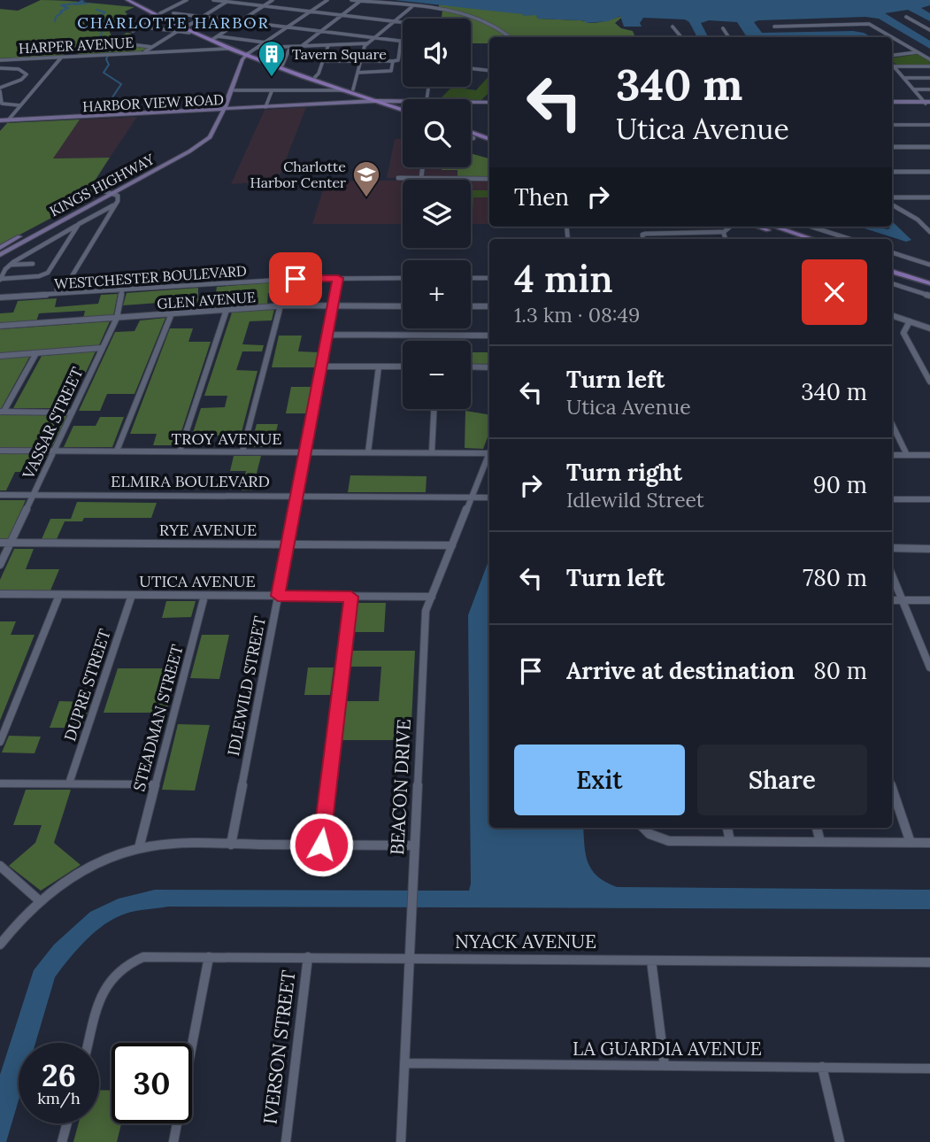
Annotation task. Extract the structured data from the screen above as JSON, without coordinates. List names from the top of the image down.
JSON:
{
  "streets": {
    "main road": ["HARBOR VIEW ROAD", "KINGS HIGHWAY"],
    "street": [
      "HARPER AVENUE",
      "WESTCHESTER BOULEVARD",
      "GLEN AVENUE",
      "VASSAR STREET",
      "TROY AVENUE",
      "ELMIRA BOULEVARD",
      "RYE AVENUE",
      "UTICA AVENUE",
      "DUPRE STREET",
      "IDLEWILD STREET",
      "STEADMAN STREET",
      "BEACON DRIVE",
      "NYACK AVENUE",
      "IVERSON STREET",
      "LA GUARDIA AVENUE"
    ]
  },
  "crossings": [
    ["HARBOR VIEW ROAD", "KINGS HIGHWAY"],
    ["WESTCHESTER BOULEVARD", "VASSAR STREET"],
    ["WESTCHESTER BOULEVARD", "IDLEWILD STREET"],
    ["GLEN AVENUE", "VASSAR STREET"],
    ["GLEN AVENUE", "IDLEWILD STREET"],
    ["VASSAR STREET", "TROY AVENUE"],
    ["VASSAR STREET", "ELMIRA BOULEVARD"],
    ["VASSAR STREET", "RYE AVENUE"],
    ["TROY AVENUE", "IDLEWILD STREET"],
    ["ELMIRA BOULEVARD", "IDLEWILD STREET"],
    ["ELMIRA BOULEVARD", "BEACON DRIVE"],
    ["RYE AVENUE", "IDLEWILD STREET"],
    ["RYE AVENUE", "BEACON DRIVE"],
    ["UTICA AVENUE", "DUPRE STREET"],
    ["UTICA AVENUE", "IDLEWILD STREET"],
    ["UTICA AVENUE", "STEADMAN STREET"],
    ["UTICA AVENUE", "BEACON DRIVE"],
    ["BEACON DRIVE", "NYACK AVENUE"],
    ["BEACON DRIVE", "LA GUARDIA AVENUE"],
    ["NYACK AVENUE", "IVERSON STREET"]
  ],
  "districts": ["CHARLOTTE HARBOR"],
  "places": {
    "building": ["Tavern Square"],
    "school or university": ["Charlotte Harbor Center"]
  },
  "page": {
    "map_buttons": ["+", "−"],
    "turn": ["340 m", "Utica Avenue"],
    "then": "Then",
    "heading": ["4 min", "1.3 km · 08:49"],
    "list": [
      {
        "name": "Turn left",
        "note": "Utica Avenue",
        "value": "340 m"
      },
      {
        "name": "Turn right",
        "note": "Idlewild Street",
        "value": "90 m"
      },
      {
        "name": "Turn left",
        "value": "780 m"
      },
      {
        "name": "Arrive at destination",
        "value": "80 m"
      }
    ],
    "buttons": ["Exit", "Share"],
    "speed": "26 km/h",
    "limit": "30"
  }
}
